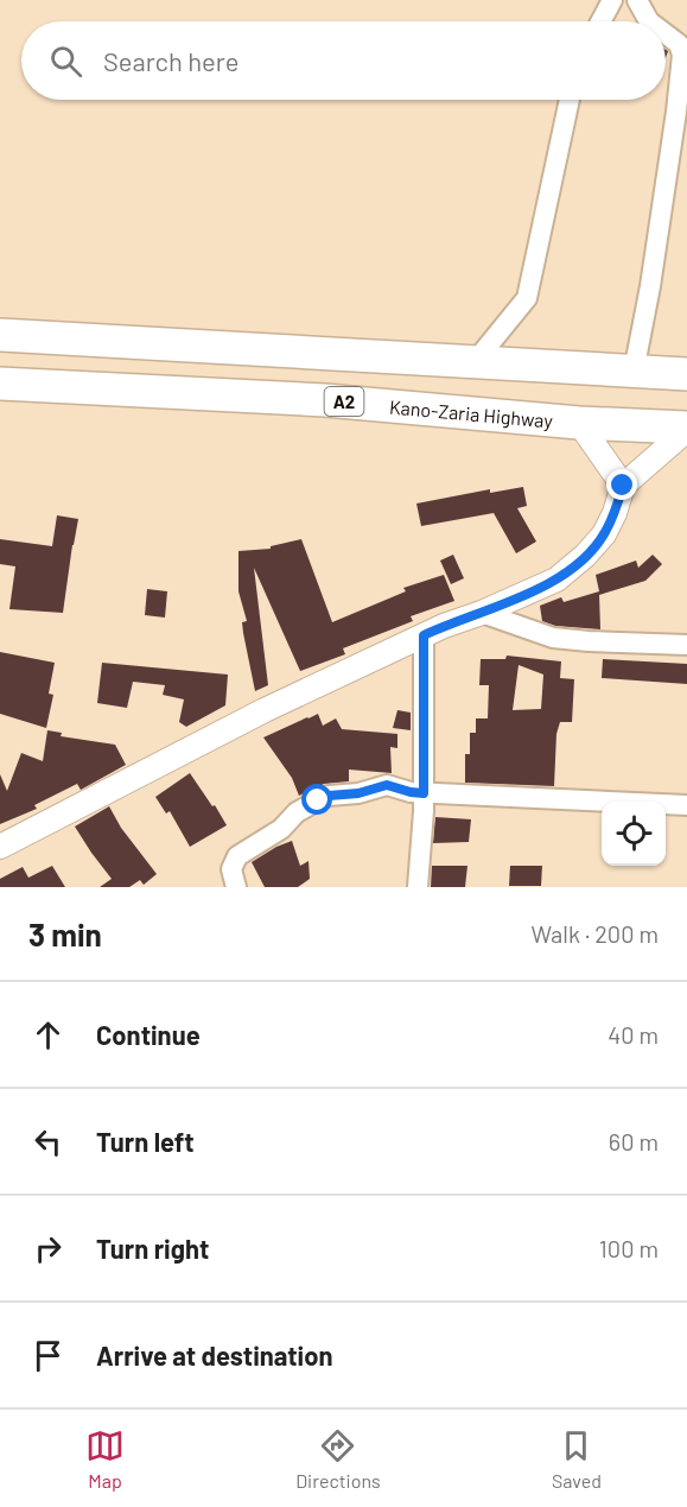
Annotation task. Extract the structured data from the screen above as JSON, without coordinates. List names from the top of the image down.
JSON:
{
  "streets": {
    "highway": ["A2", "Kano-Zaria Highway"]
  },
  "page": {
    "search": "Search here",
    "heading": ["3 min", "Walk · 200 m"],
    "list": [
      ["Continue", "40 m"],
      ["Turn left", "60 m"],
      ["Turn right", "100 m"],
      "Arrive at destination"
    ],
    "nav": ["Map", "Directions", "Saved"]
  }
}
